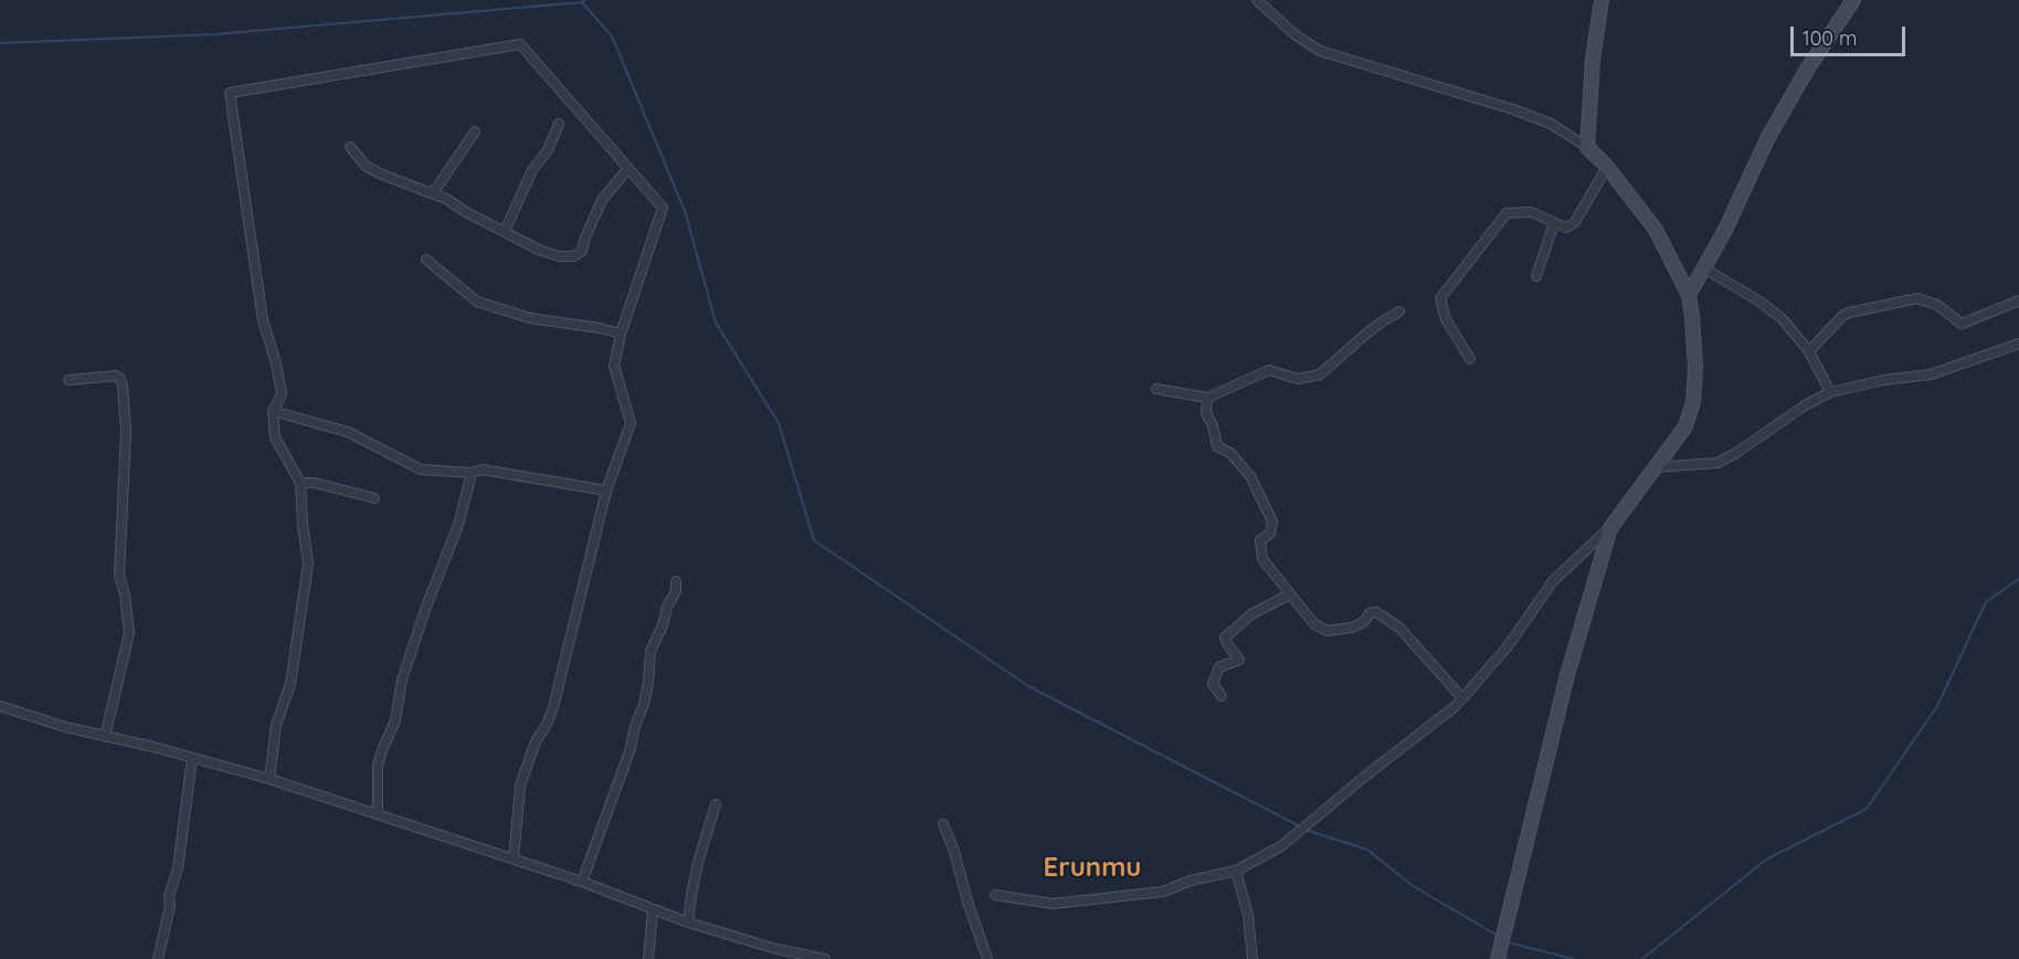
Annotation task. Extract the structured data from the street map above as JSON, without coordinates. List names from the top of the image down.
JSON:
{
  "districts": ["Erunmu"],
  "scale_bar": "100 m"
}
